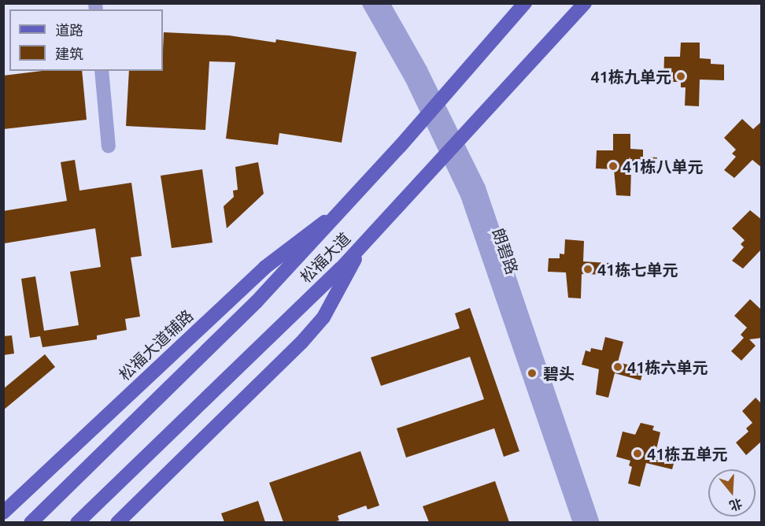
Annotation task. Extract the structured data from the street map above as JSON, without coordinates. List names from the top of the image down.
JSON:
{
  "streets": {
    "main road": ["松福大道", "松福大道辅路"],
    "street": ["朗碧路"]
  },
  "crossings": [
    ["朗碧路", "松福大道"],
    ["松福大道", "松福大道辅路"]
  ],
  "places": [
    "41栋九单元",
    "41栋八单元",
    "41栋七单元",
    "41栋六单元",
    "碧头",
    "41栋五单元"
  ],
  "legend": ["道路", "建筑"],
  "north": "bottom"
}
